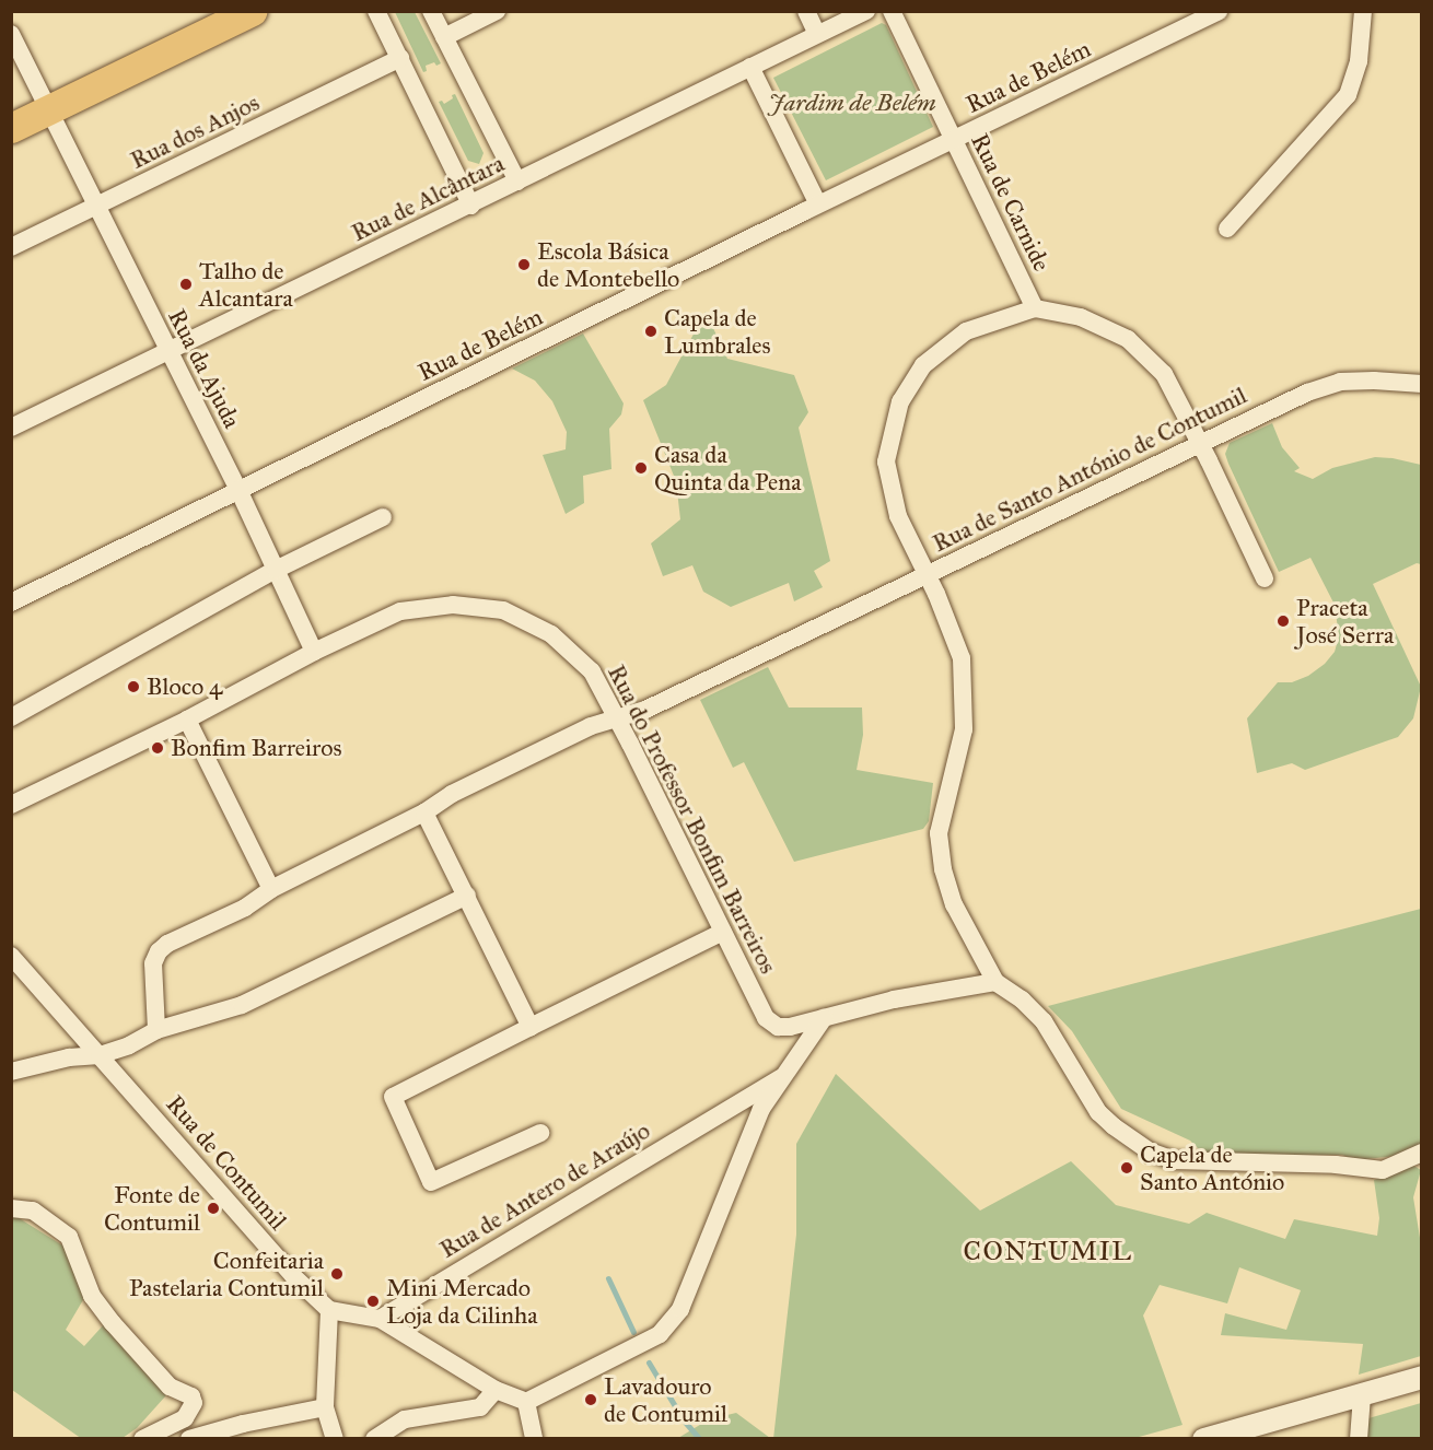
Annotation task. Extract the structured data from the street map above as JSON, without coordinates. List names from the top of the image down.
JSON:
{
  "streets": {
    "street": [
      "Rua de Belém",
      "Rua dos Anjos",
      "Rua de Alcântara",
      "Rua de Carnide",
      "Rua da Ajuda",
      "Rua de Santo António de Contumil",
      "Rua do Professor Bonfim Barreiros",
      "Rua de Contumil",
      "Rua de Antero de Araújo"
    ]
  },
  "crossings": [
    ["Rua de Belém", "Rua de Carnide"],
    ["Rua de Belém", "Rua da Ajuda"],
    ["Rua dos Anjos", "Rua da Ajuda"],
    ["Rua de Alcântara", "Rua da Ajuda"],
    ["Rua da Ajuda", "Rua do Professor Bonfim Barreiros"],
    ["Rua de Santo António de Contumil", "Rua do Professor Bonfim Barreiros"]
  ],
  "districts": ["CONTUMIL"],
  "parks": ["Jardim de Belém"],
  "places": [
    "Escola Básica de Montebello",
    "Talho de Alcantara",
    "Capela de Lumbrales",
    "Casa da Quinta da Pena",
    "Praceta José Serra",
    "Bloco 4",
    "Bonfim Barreiros",
    "Capela de Santo António",
    "Fonte de Contumil",
    "Confeitaria Pastelaria Contumil",
    "Mini Mercado Loja da Cilinha",
    "Lavadouro de Contumil"
  ]
}
